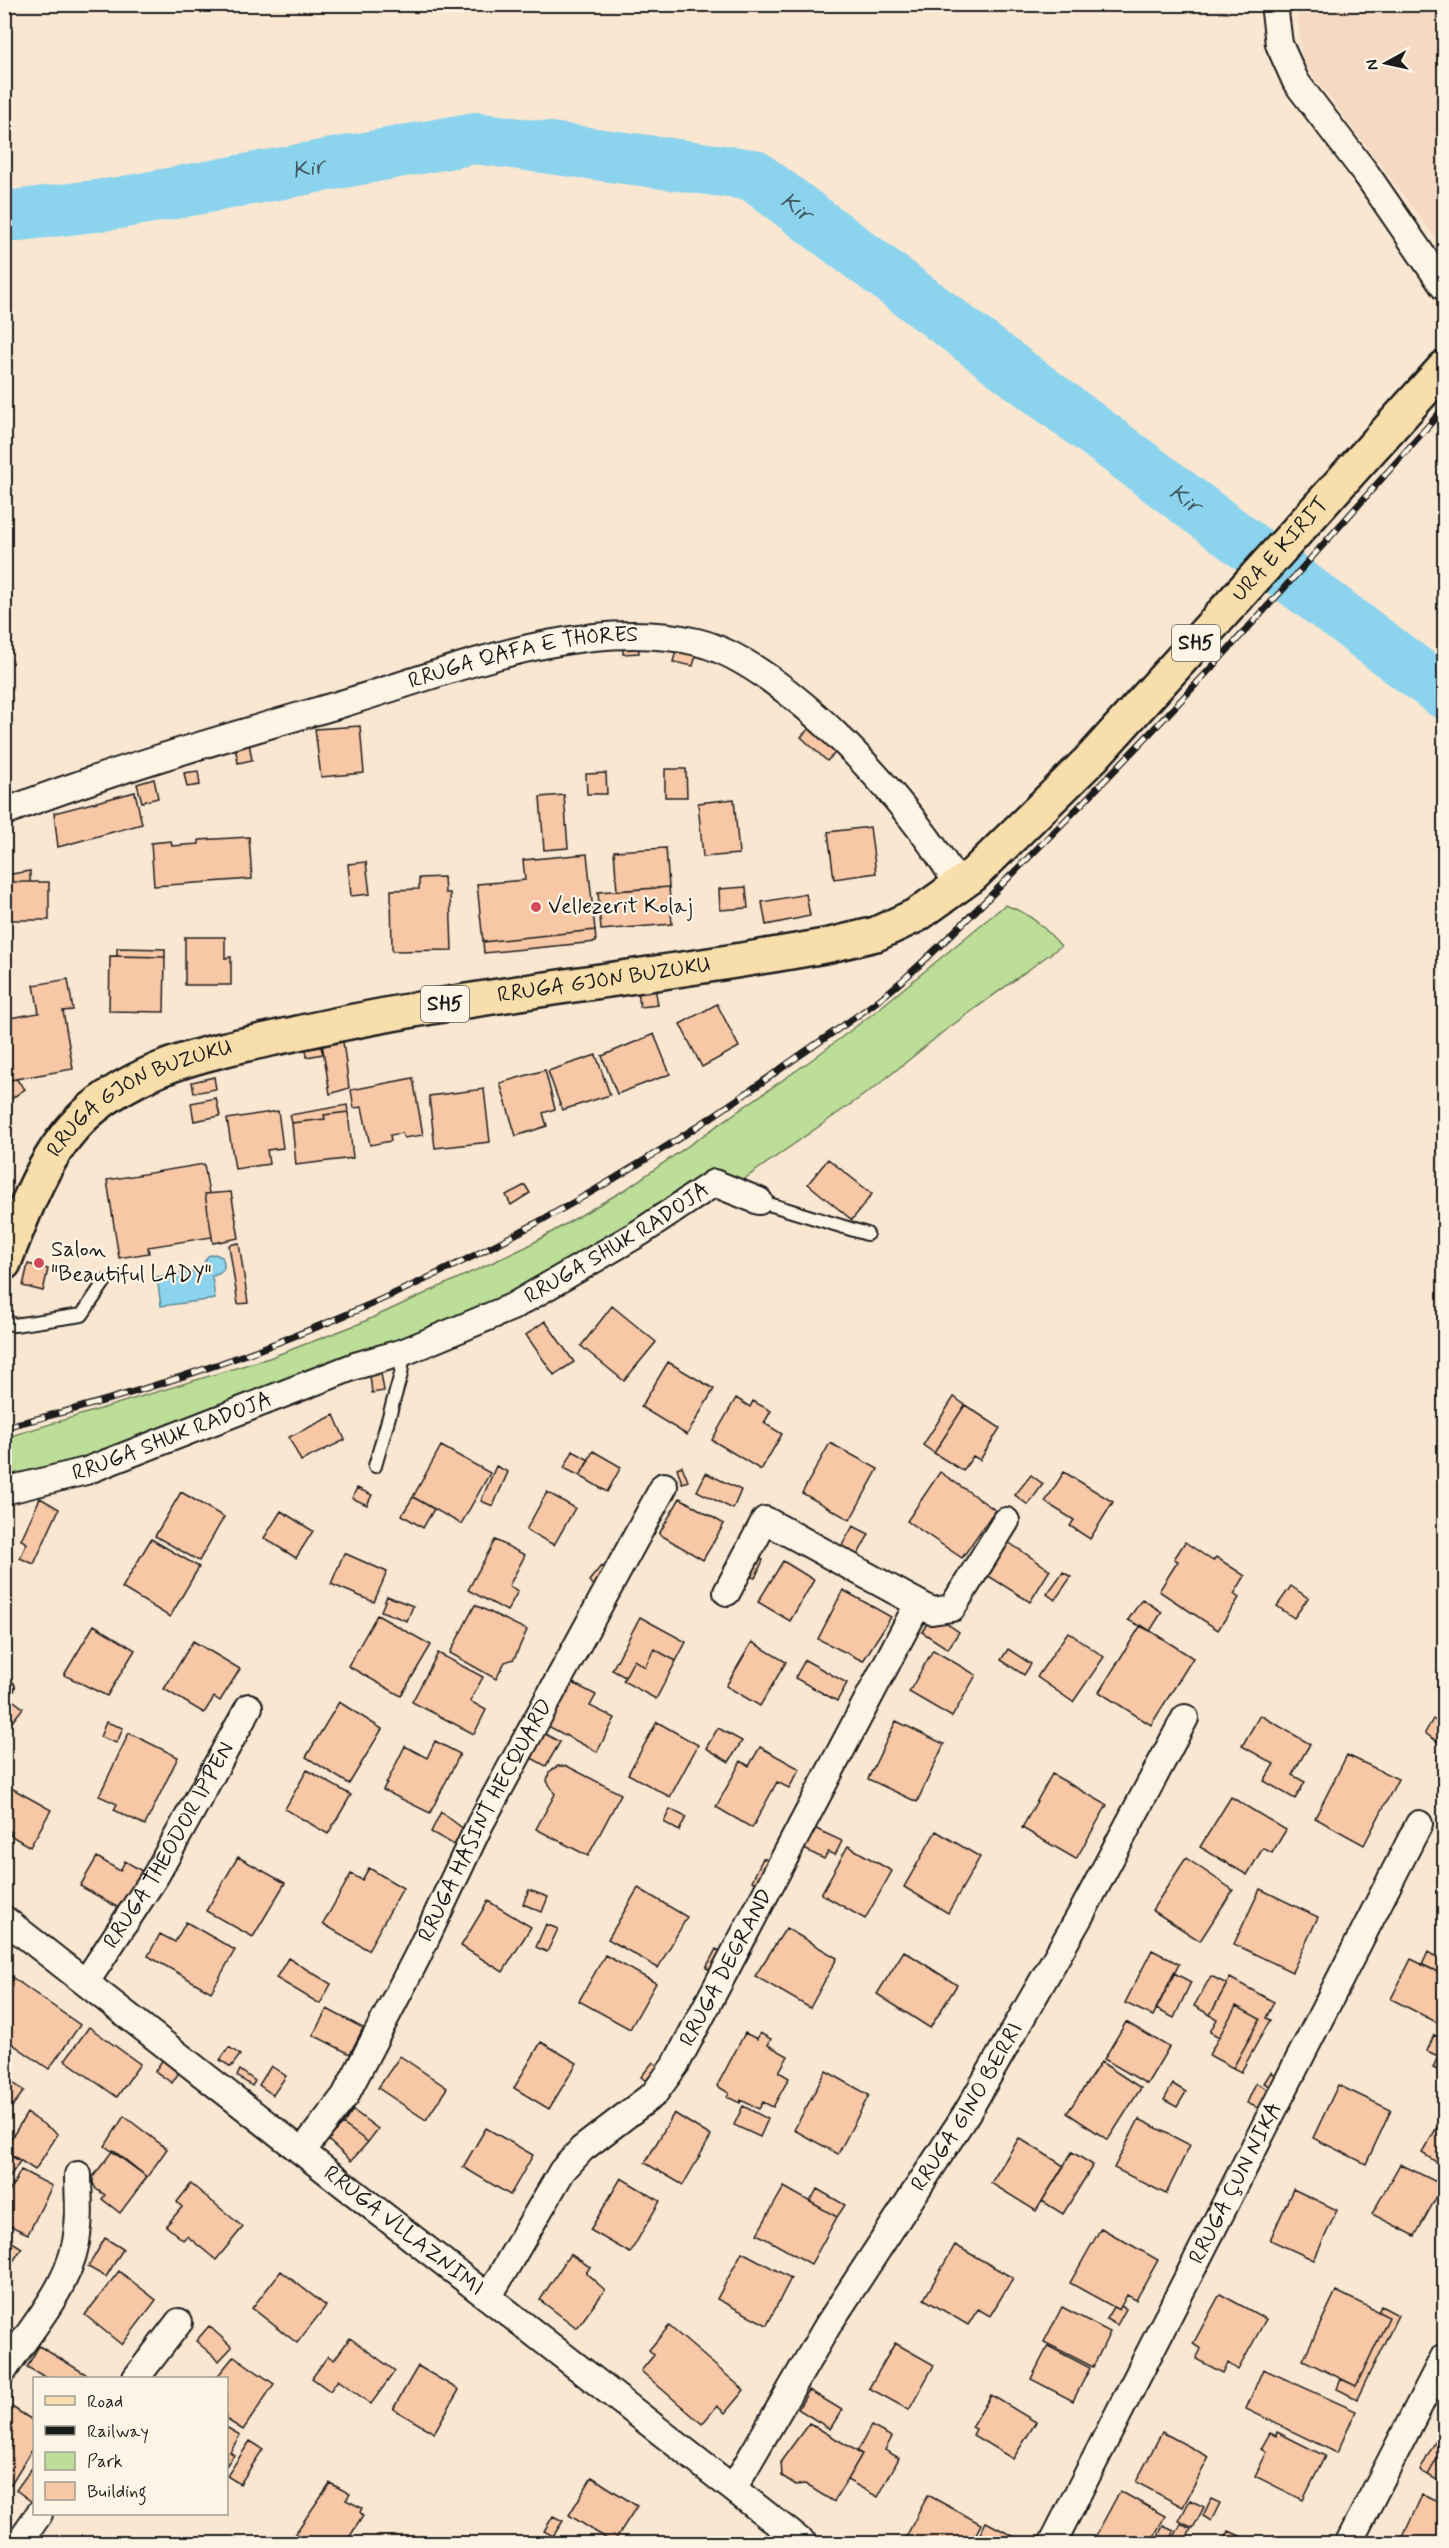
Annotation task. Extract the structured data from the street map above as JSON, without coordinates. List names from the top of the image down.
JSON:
{
  "streets": {
    "main road": ["URA E KIRIT", "SH5", "RRUGA GJON BUZUKU"],
    "street": [
      "RRUGA QAFA E THORES",
      "RRUGA SHUK RADOJA",
      "RRUGA HASINT HECQUARD",
      "RRUGA THEODOR IPPEN",
      "RRUGA DEGRAND",
      "RRUGA GINO BERRI",
      "RRUGA ÇUN NIKA",
      "RRUGA VLLAZNIMI"
    ]
  },
  "crossings": [
    ["URA E KIRIT", "RRUGA QAFA E THORES"],
    ["URA E KIRIT", "RRUGA GJON BUZUKU"],
    ["RRUGA QAFA E THORES", "RRUGA GJON BUZUKU"],
    ["RRUGA HASINT HECQUARD", "RRUGA VLLAZNIMI"],
    ["RRUGA THEODOR IPPEN", "RRUGA VLLAZNIMI"],
    ["RRUGA DEGRAND", "RRUGA VLLAZNIMI"],
    ["RRUGA GINO BERRI", "RRUGA VLLAZNIMI"]
  ],
  "water": ["Kir"],
  "places": ["Vellezerit Kolaj", "Salon \"Beautiful LADY\""],
  "legend": [
    "Road",
    "Railway",
    "Park",
    "Building"
  ],
  "north": "left"
}
